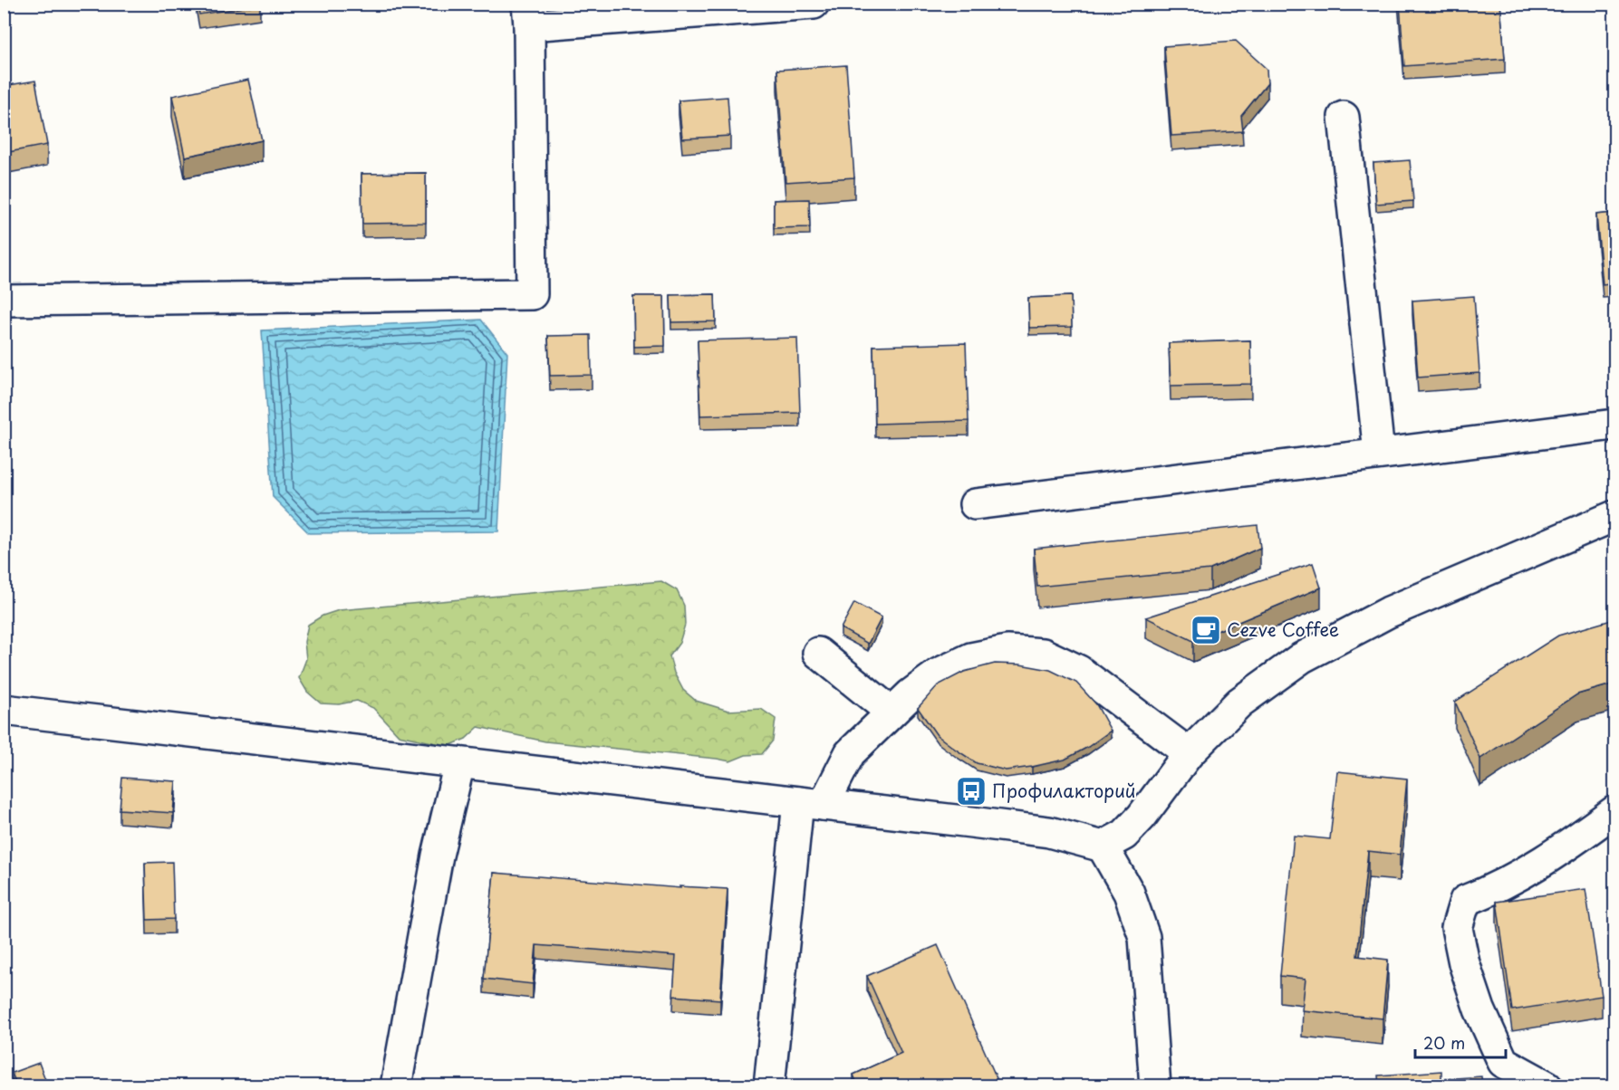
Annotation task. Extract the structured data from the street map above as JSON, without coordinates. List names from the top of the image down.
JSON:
{
  "places": {
    "cafe": ["Cezve Coffee"],
    "bus stop": ["Профилакторий"]
  },
  "scale_bar": "20 m"
}
